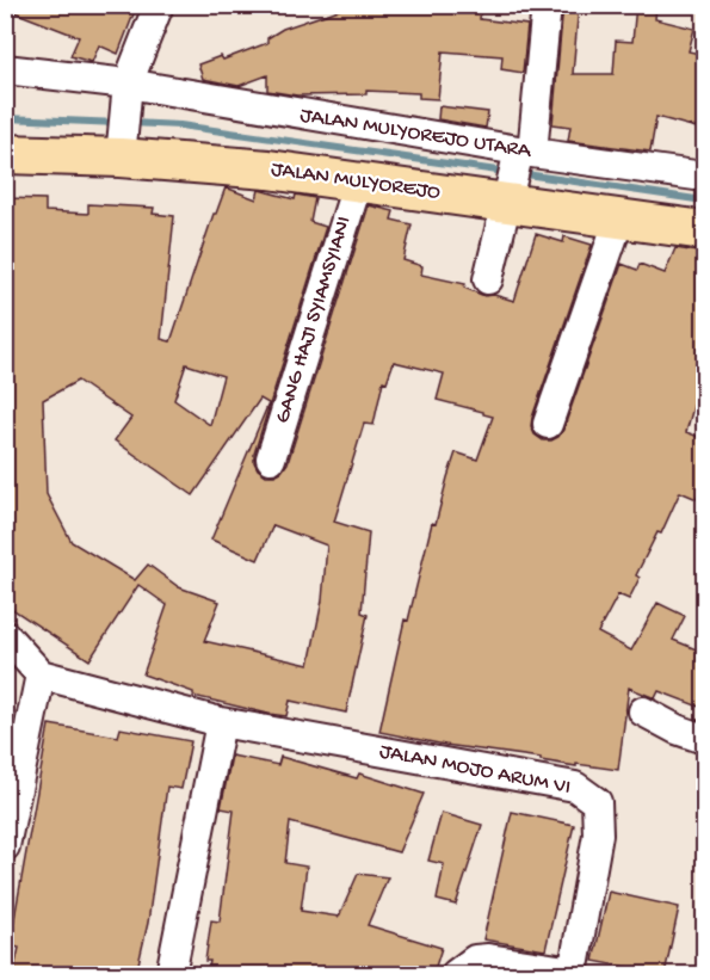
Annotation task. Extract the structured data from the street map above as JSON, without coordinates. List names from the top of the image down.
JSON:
{
  "streets": {
    "main road": ["JALAN MULYOREJO"],
    "street": ["JALAN MULYOREJO UTARA", "GANG HAJI SYIAMSYIANI", "JALAN MOJO ARUM VI"]
  },
  "crossings": [
    ["JALAN MULYOREJO UTARA", "JALAN MULYOREJO"],
    ["JALAN MULYOREJO", "GANG HAJI SYIAMSYIANI"]
  ]
}
